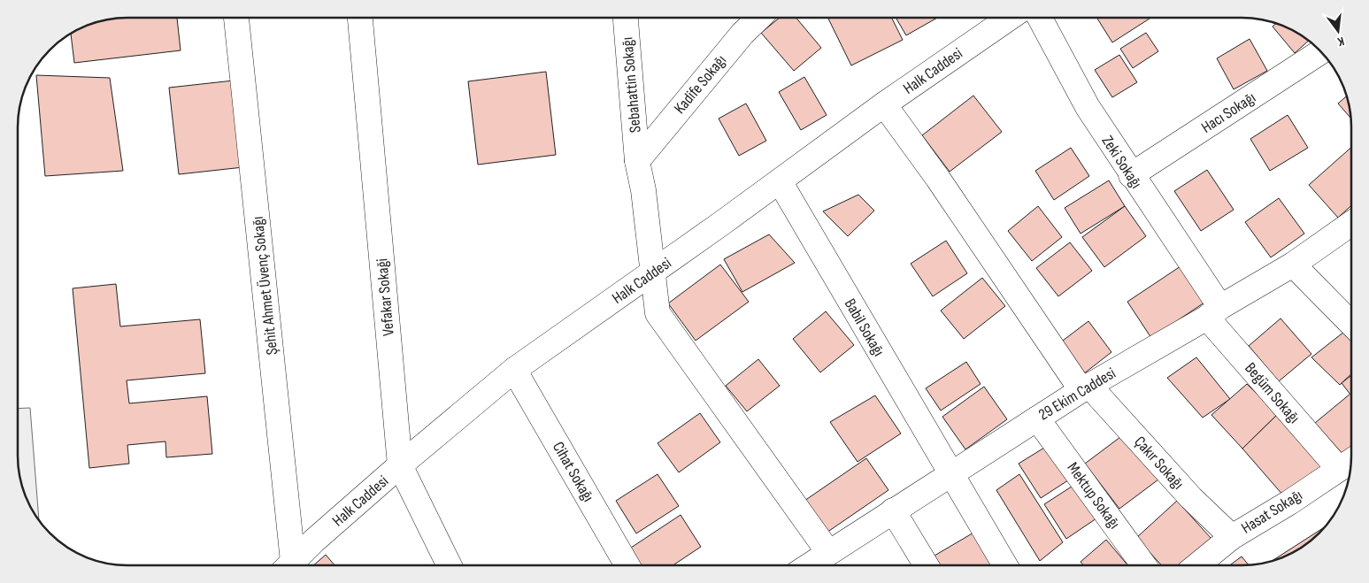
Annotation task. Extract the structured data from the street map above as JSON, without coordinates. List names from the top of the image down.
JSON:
{
  "streets": {
    "street": [
      "Halk Caddesi",
      "Kadife Sokağı",
      "Sebahattin Sokağı",
      "Hacı Sokağı",
      "Zeki Sokağı",
      "Şehit Ahmet Üvenç Sokağı",
      "Vefakar Sokaği",
      "Babil Sokağı",
      "Begüm Sokağı",
      "29 Ekim Caddesi",
      "Çakır Sokağı",
      "Cihat Sokağı",
      "Mektup Sokağı",
      "Hasat Sokağı"
    ]
  },
  "crossings": [
    ["Halk Caddesi", "Sebahattin Sokağı"],
    ["Halk Caddesi", "Vefakar Sokaği"],
    ["Halk Caddesi", "Babil Sokağı"],
    ["Halk Caddesi", "Çakır Sokağı"],
    ["Halk Caddesi", "Cihat Sokağı"],
    ["Kadife Sokağı", "Sebahattin Sokağı"],
    ["Sebahattin Sokağı", "29 Ekim Caddesi"],
    ["Hacı Sokağı", "Zeki Sokağı"],
    ["Zeki Sokağı", "Begüm Sokağı"],
    ["Zeki Sokağı", "29 Ekim Caddesi"],
    ["Babil Sokağı", "29 Ekim Caddesi"],
    ["Begüm Sokağı", "29 Ekim Caddesi"],
    ["Begüm Sokağı", "Hasat Sokağı"],
    ["29 Ekim Caddesi", "Çakır Sokağı"],
    ["29 Ekim Caddesi", "Mektup Sokağı"],
    ["Çakır Sokağı", "Hasat Sokağı"]
  ],
  "north": "bottom"
}
